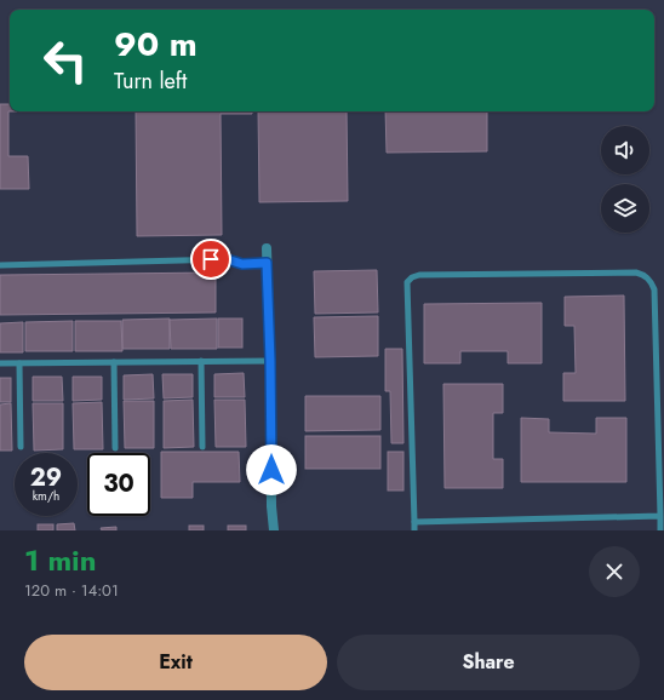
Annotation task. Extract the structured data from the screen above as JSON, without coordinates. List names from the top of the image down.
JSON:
{
  "page": {
    "turn": ["90 m", "Turn left"],
    "speed": "29 km/h",
    "limit": "30",
    "heading": ["1 min", "120 m · 14:01"],
    "buttons": ["Exit", "Share"]
  }
}
